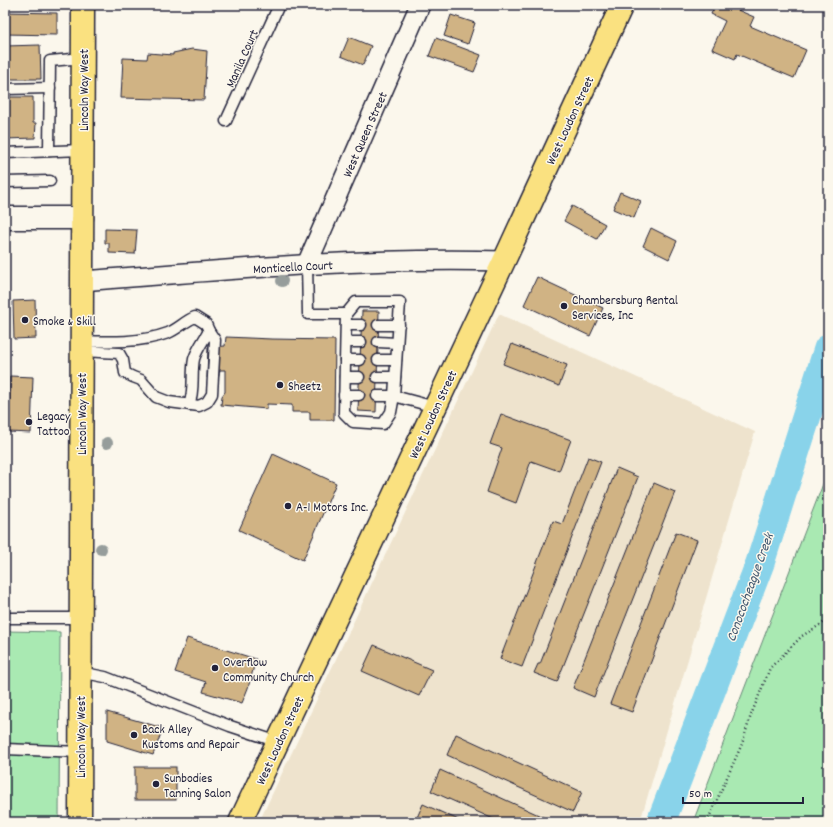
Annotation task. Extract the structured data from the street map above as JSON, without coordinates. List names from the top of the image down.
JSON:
{
  "streets": {
    "highway": ["Lincoln Way West", "West Loudon Street"],
    "street": ["West Queen Street", "Monticello Court"],
    "lane": ["Manila Court"]
  },
  "crossings": [
    ["Lincoln Way West", "Monticello Court"],
    ["West Loudon Street", "Monticello Court"],
    ["West Queen Street", "Monticello Court"]
  ],
  "water": ["Conococheague Creek"],
  "places": [
    "Chambersburg Rental Services, Inc",
    "Smoke & Skill",
    "Sheetz",
    "Legacy Tattoo",
    "A-1 Motors Inc.",
    "Overflow Community Church",
    "Back Alley Kustoms and Repair",
    "Sunbodies Tanning Salon"
  ],
  "scale_bar": "50 m"
}
